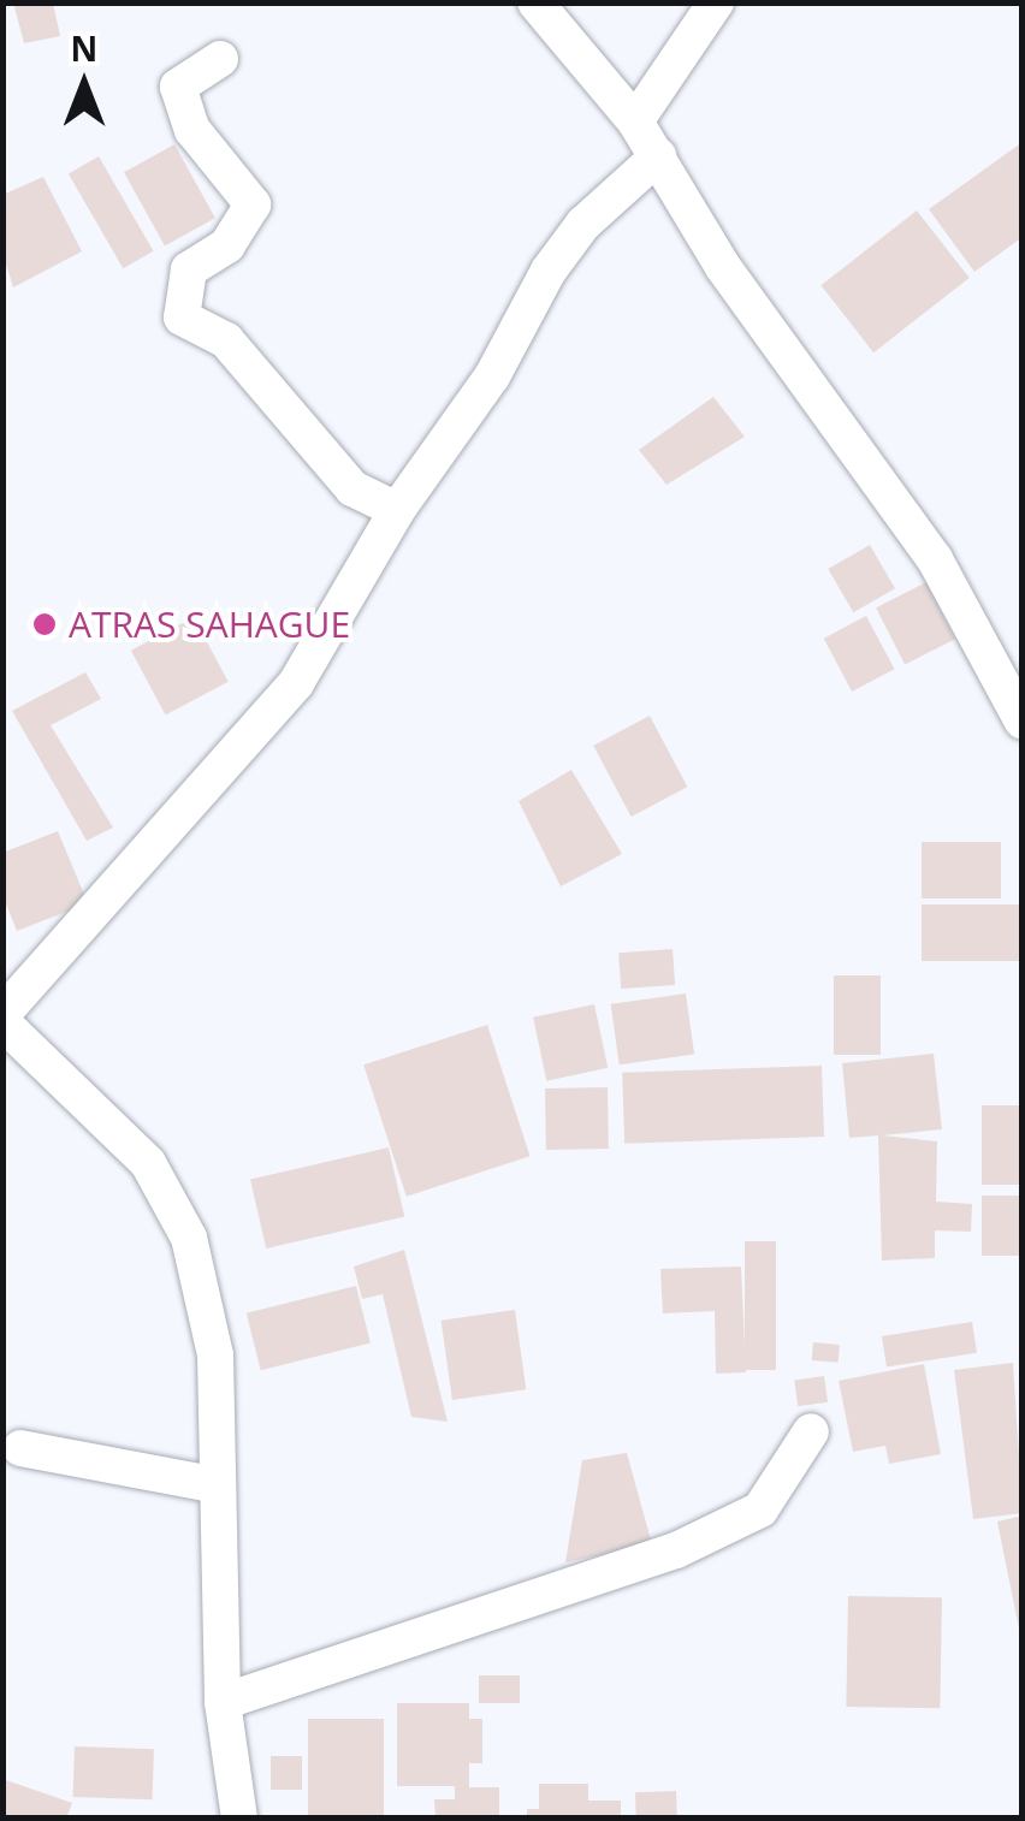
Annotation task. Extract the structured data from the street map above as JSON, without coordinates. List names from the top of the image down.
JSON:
{
  "places": ["ATRAS SAHAGUE"],
  "north": "top"
}
